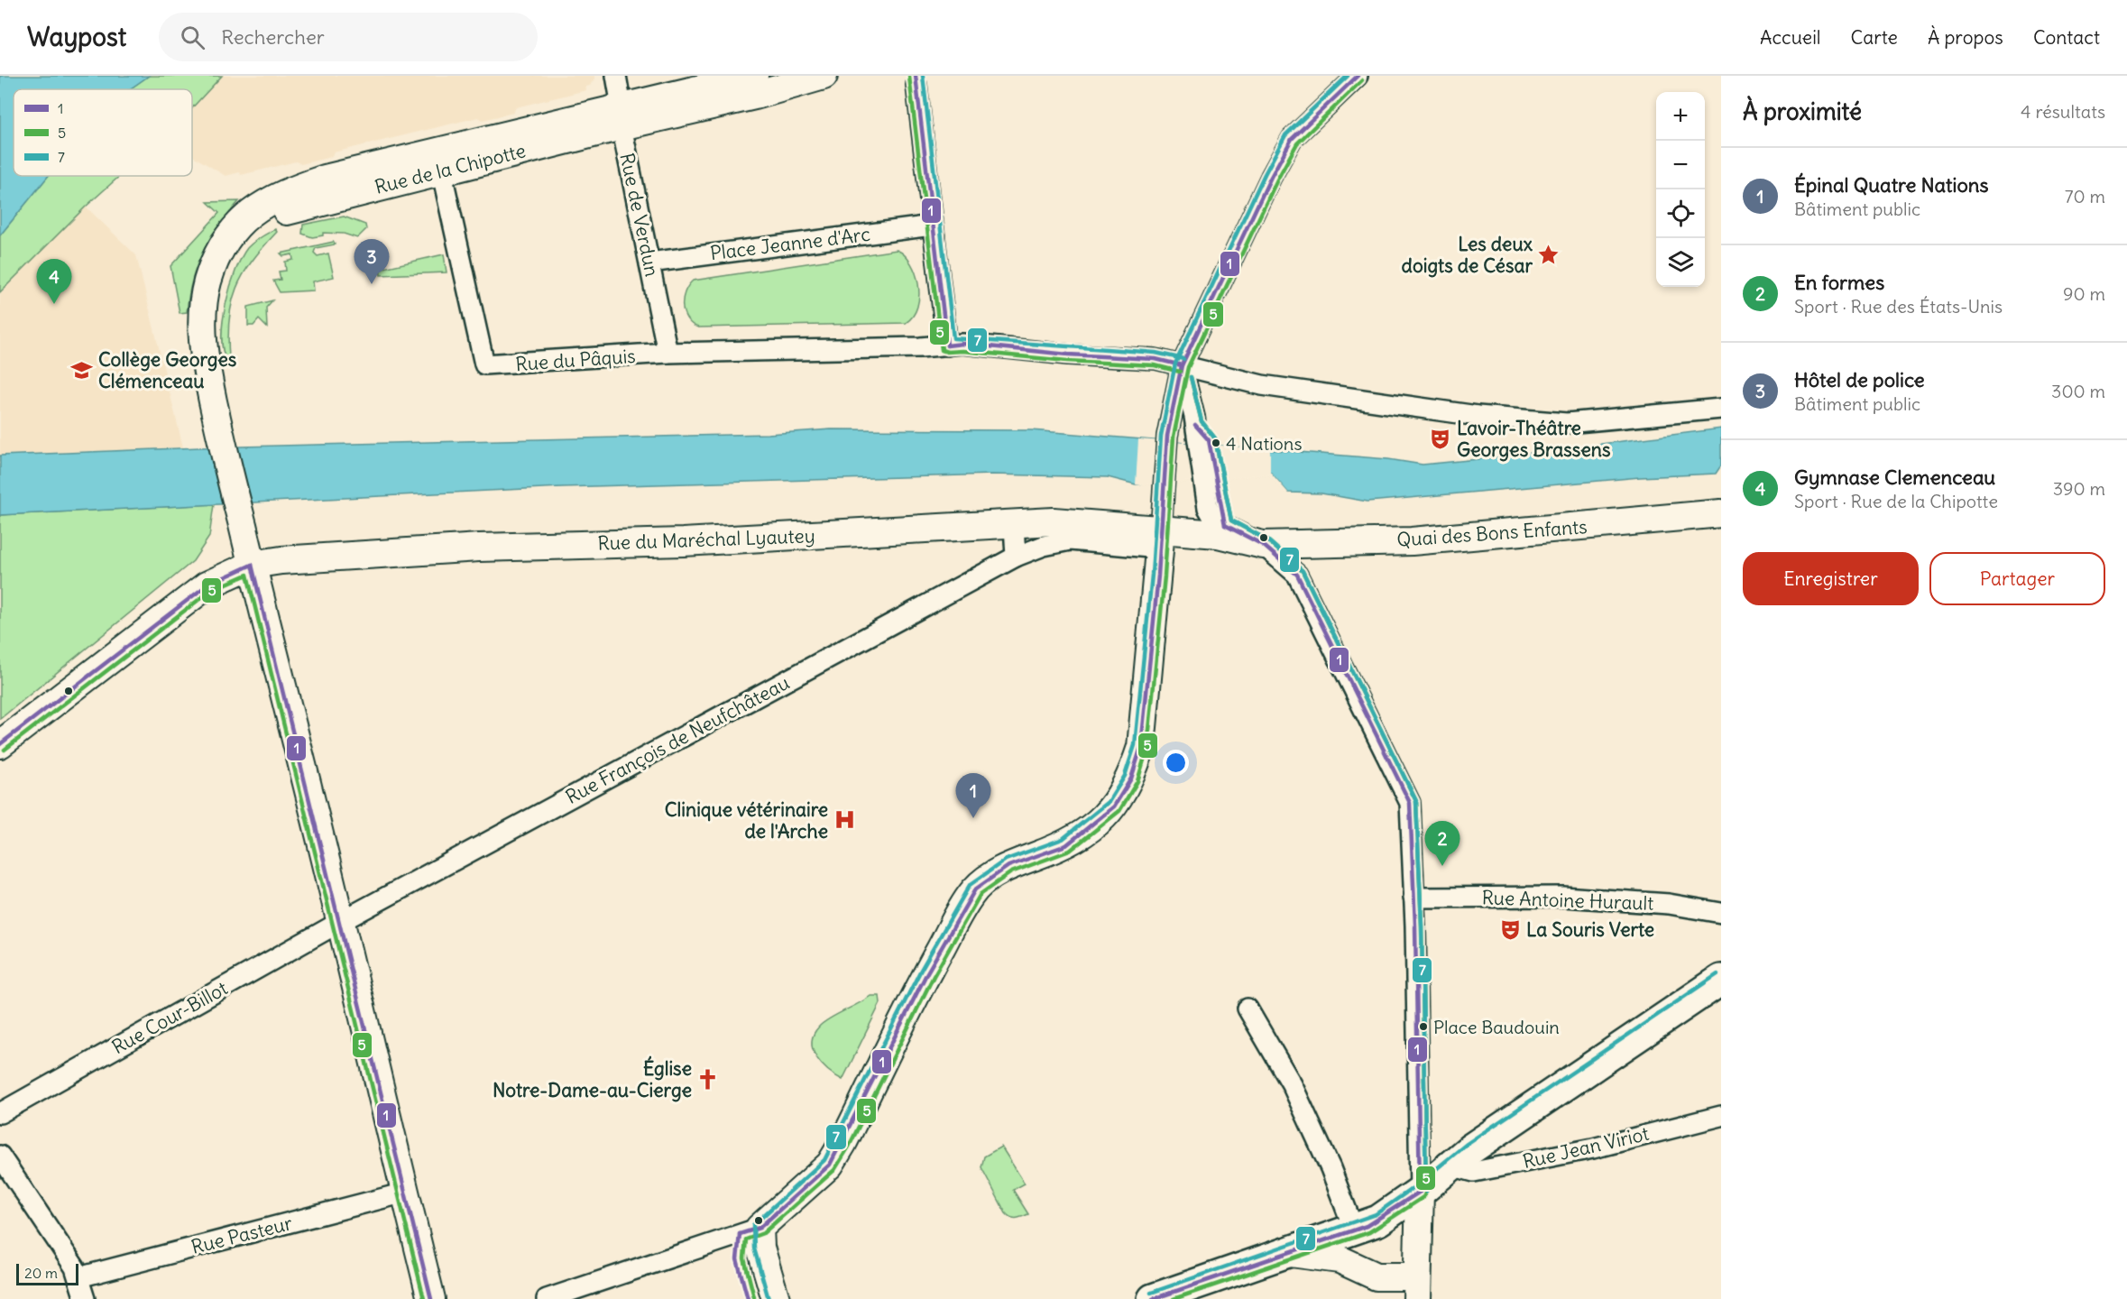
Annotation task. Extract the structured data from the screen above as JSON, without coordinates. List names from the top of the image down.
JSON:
{
  "streets": {
    "main road": ["Rue de la Chipotte", "Quai des Bons Enfants", "Rue du Maréchal Lyautey"],
    "street": [
      "Rue de Verdun",
      "Place Jeanne d'Arc",
      "Rue du Pâquis",
      "Rue François de Neufchâteau",
      "Rue Antoine Hurault",
      "Rue Cour-Billot",
      "Rue Jean Viriot",
      "Rue Pasteur"
    ]
  },
  "crossings": [
    ["Rue de la Chipotte", "Rue de Verdun"],
    ["Rue de la Chipotte", "Rue du Pâquis"],
    ["Rue de la Chipotte", "Rue du Maréchal Lyautey"],
    ["Rue de Verdun", "Place Jeanne d'Arc"],
    ["Rue de Verdun", "Rue du Pâquis"],
    ["Quai des Bons Enfants", "Rue du Maréchal Lyautey"],
    ["Quai des Bons Enfants", "Rue François de Neufchâteau"],
    ["Rue du Maréchal Lyautey", "Rue François de Neufchâteau"],
    ["Rue François de Neufchâteau", "Rue Cour-Billot"]
  ],
  "places": {
    "place": ["Les deux doigts de César"],
    "school or university": ["Collège Georges Clémenceau"],
    "theatre": ["Lavoir-Théâtre Georges Brassens", "La Souris Verte"],
    "other": ["4 Nations", "Place Baudouin"],
    "hospital": ["Clinique vétérinaire de l'Arche"],
    "church": ["Église Notre-Dame-au-Cierge"]
  },
  "lines": ["transit line 1", "transit line 7", "transit line 5"],
  "legend": ["1", "5", "7"],
  "scale_bar": "20 m",
  "page": {
    "header": "Waypost",
    "search": "Rechercher",
    "nav": [
      "Accueil",
      "Carte",
      "À propos",
      "Contact"
    ],
    "heading": ["À proximité", "4 résultats"],
    "map_buttons": ["+", "−"],
    "list": [
      {
        "mark": "1",
        "name": "Épinal Quatre Nations",
        "note": "Bâtiment public",
        "value": "70 m"
      },
      {
        "mark": "2",
        "name": "En formes",
        "note": "Sport · Rue des États-Unis",
        "value": "90 m"
      },
      {
        "mark": "3",
        "name": "Hôtel de police",
        "note": "Bâtiment public",
        "value": "300 m"
      },
      {
        "mark": "4",
        "name": "Gymnase Clemenceau",
        "note": "Sport · Rue de la Chipotte",
        "value": "390 m"
      }
    ],
    "pins": [
      "3",
      "4",
      "1",
      "2"
    ],
    "buttons": ["Enregistrer", "Partager"],
    "scale": "20 m"
  }
}
